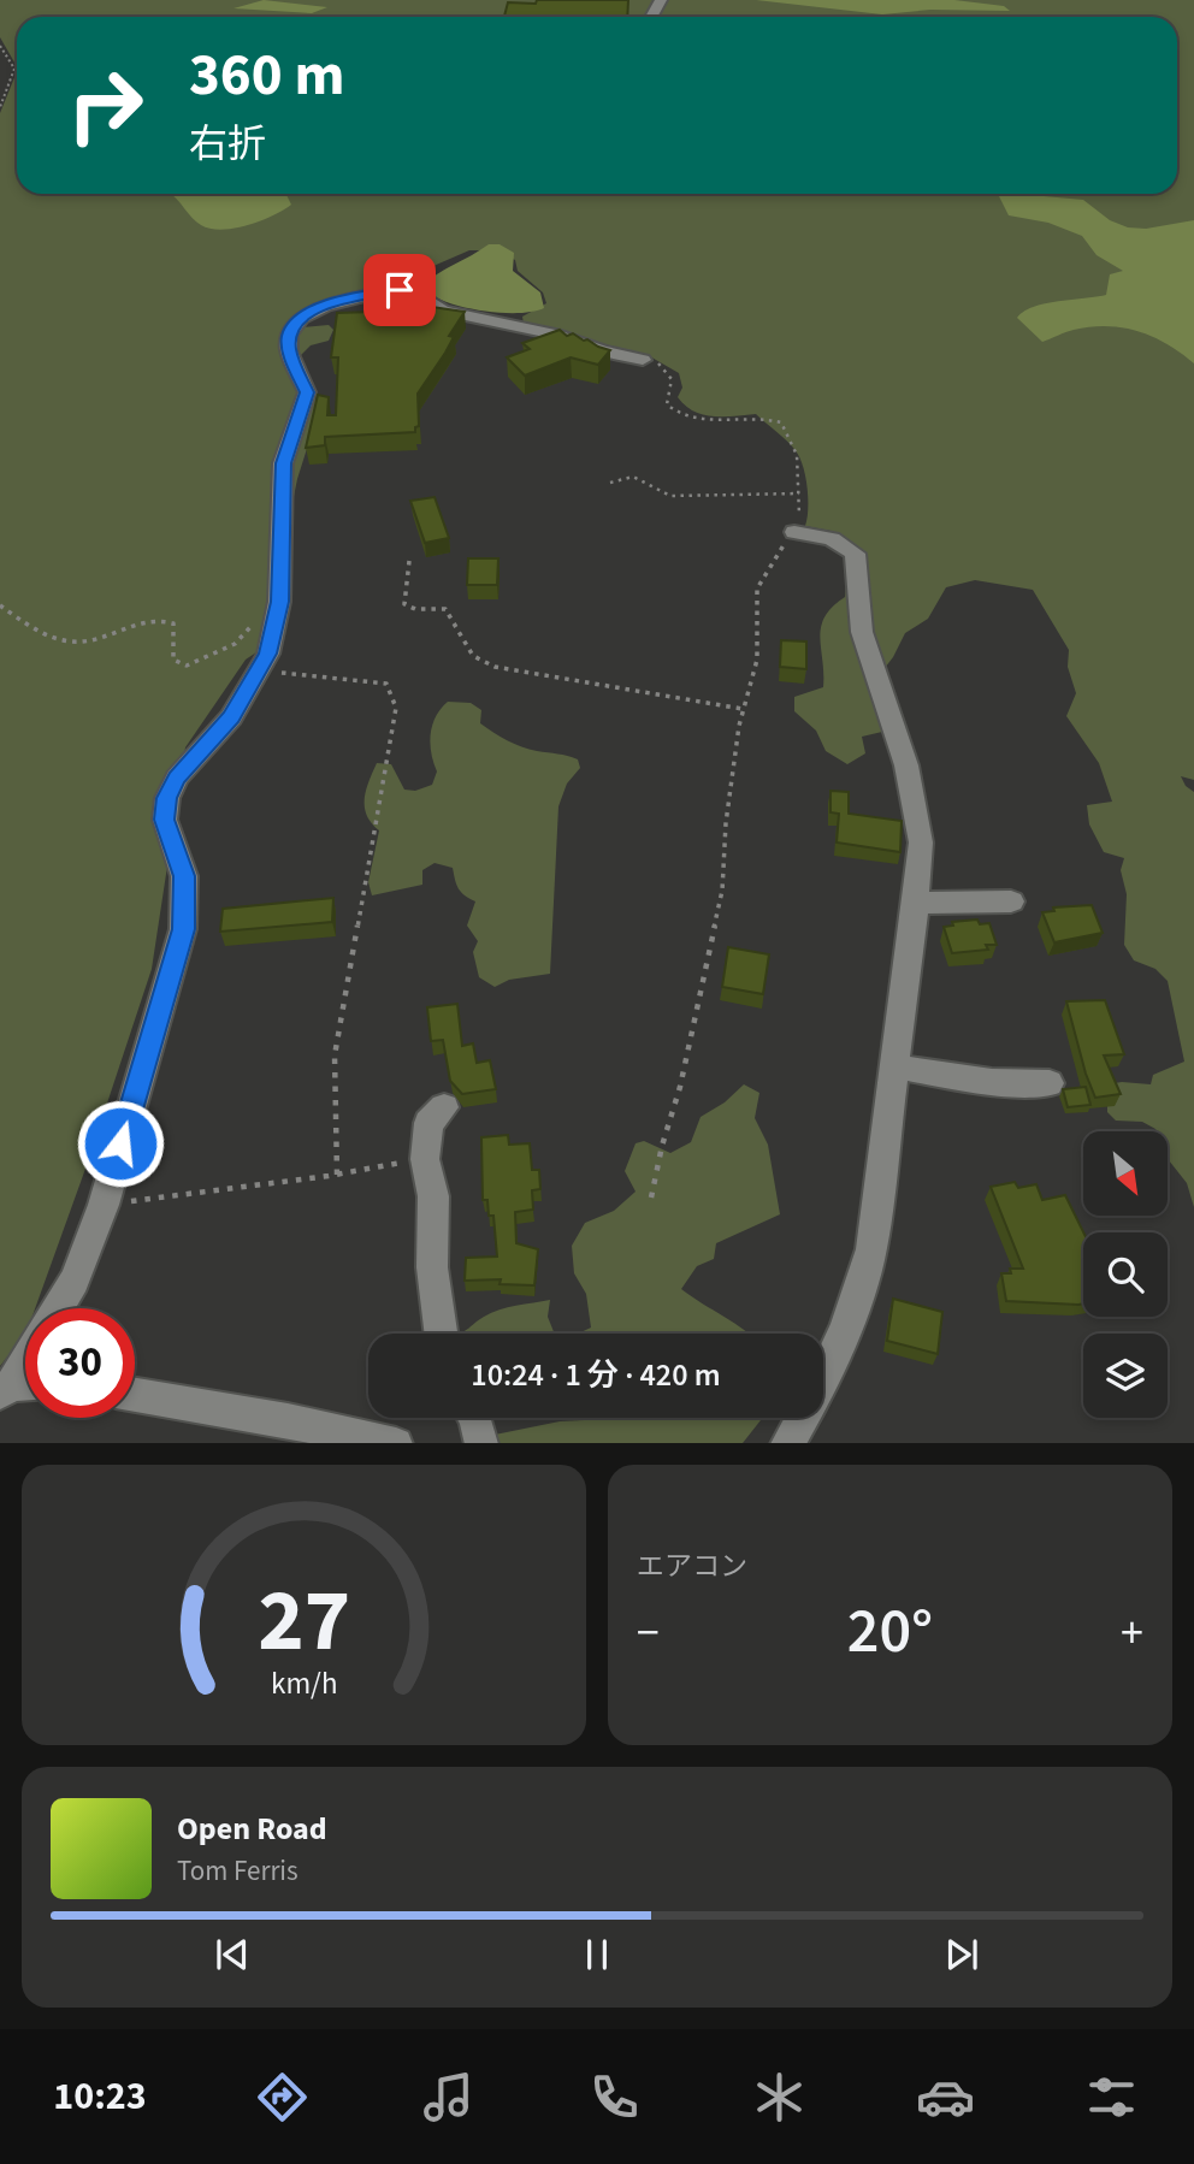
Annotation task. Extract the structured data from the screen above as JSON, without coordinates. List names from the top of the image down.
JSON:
{
  "north": "bottom right",
  "page": {
    "turn": ["360 m", "右折"],
    "limit": "30",
    "trip": "10:24 · 1 分 · 420 m",
    "tile": "エアコン",
    "heat": ["−", "20°", "+"],
    "song": ["Open Road", "Tom Ferris"],
    "tabs": "10:23",
    "gauge": ["27", "km/h"]
  }
}
